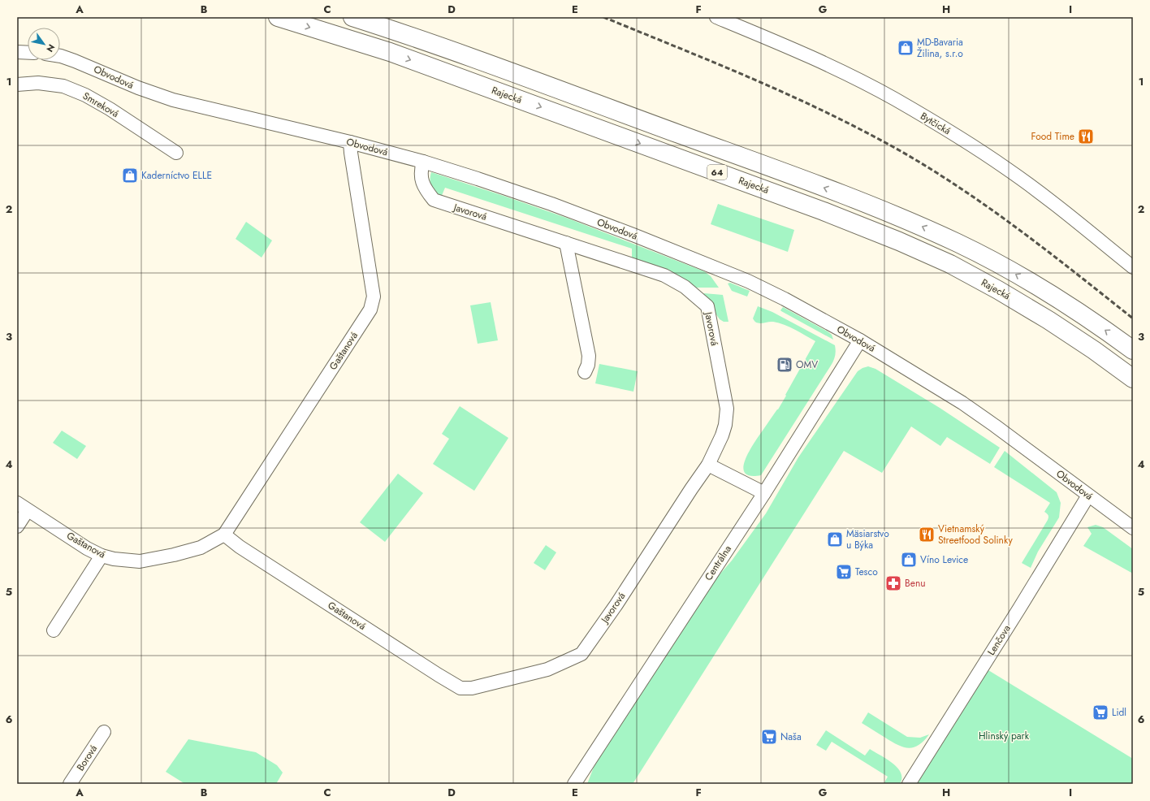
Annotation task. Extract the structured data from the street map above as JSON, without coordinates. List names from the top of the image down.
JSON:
{
  "streets": {
    "main road": ["Rajecká", "64"],
    "street": [
      "Obvodová",
      "Smreková",
      "Bytčická",
      "Javorová",
      "Gaštanová",
      "Centrálna",
      "Lenčova",
      "Borová"
    ]
  },
  "crossings": [
    ["Obvodová", "Javorová"],
    ["Obvodová", "Gaštanová"],
    ["Obvodová", "Centrálna"],
    ["Obvodová", "Lenčova"],
    ["Javorová", "Gaštanová"]
  ],
  "parks": ["Hlinský park"],
  "places": {
    "shop": [
      "MD-Bavaria Žilina, s.r.o",
      "Kaderníctvo ELLE",
      "Mäsiarstvo u Býka",
      "Víno Levice"
    ],
    "restaurant": ["Food Time", "Vietnamský Streetfood Solinky"],
    "fuel station": ["OMV"],
    "supermarket": ["Tesco", "Lidl", "Naša"],
    "pharmacy": ["Benu"]
  },
  "north": "bottom right",
  "grid": {
    "columns": [
      "A",
      "B",
      "C",
      "D",
      "E",
      "F",
      "G",
      "H",
      "I"
    ],
    "rows": [
      "1",
      "2",
      "3",
      "4",
      "5",
      "6"
    ]
  }
}
